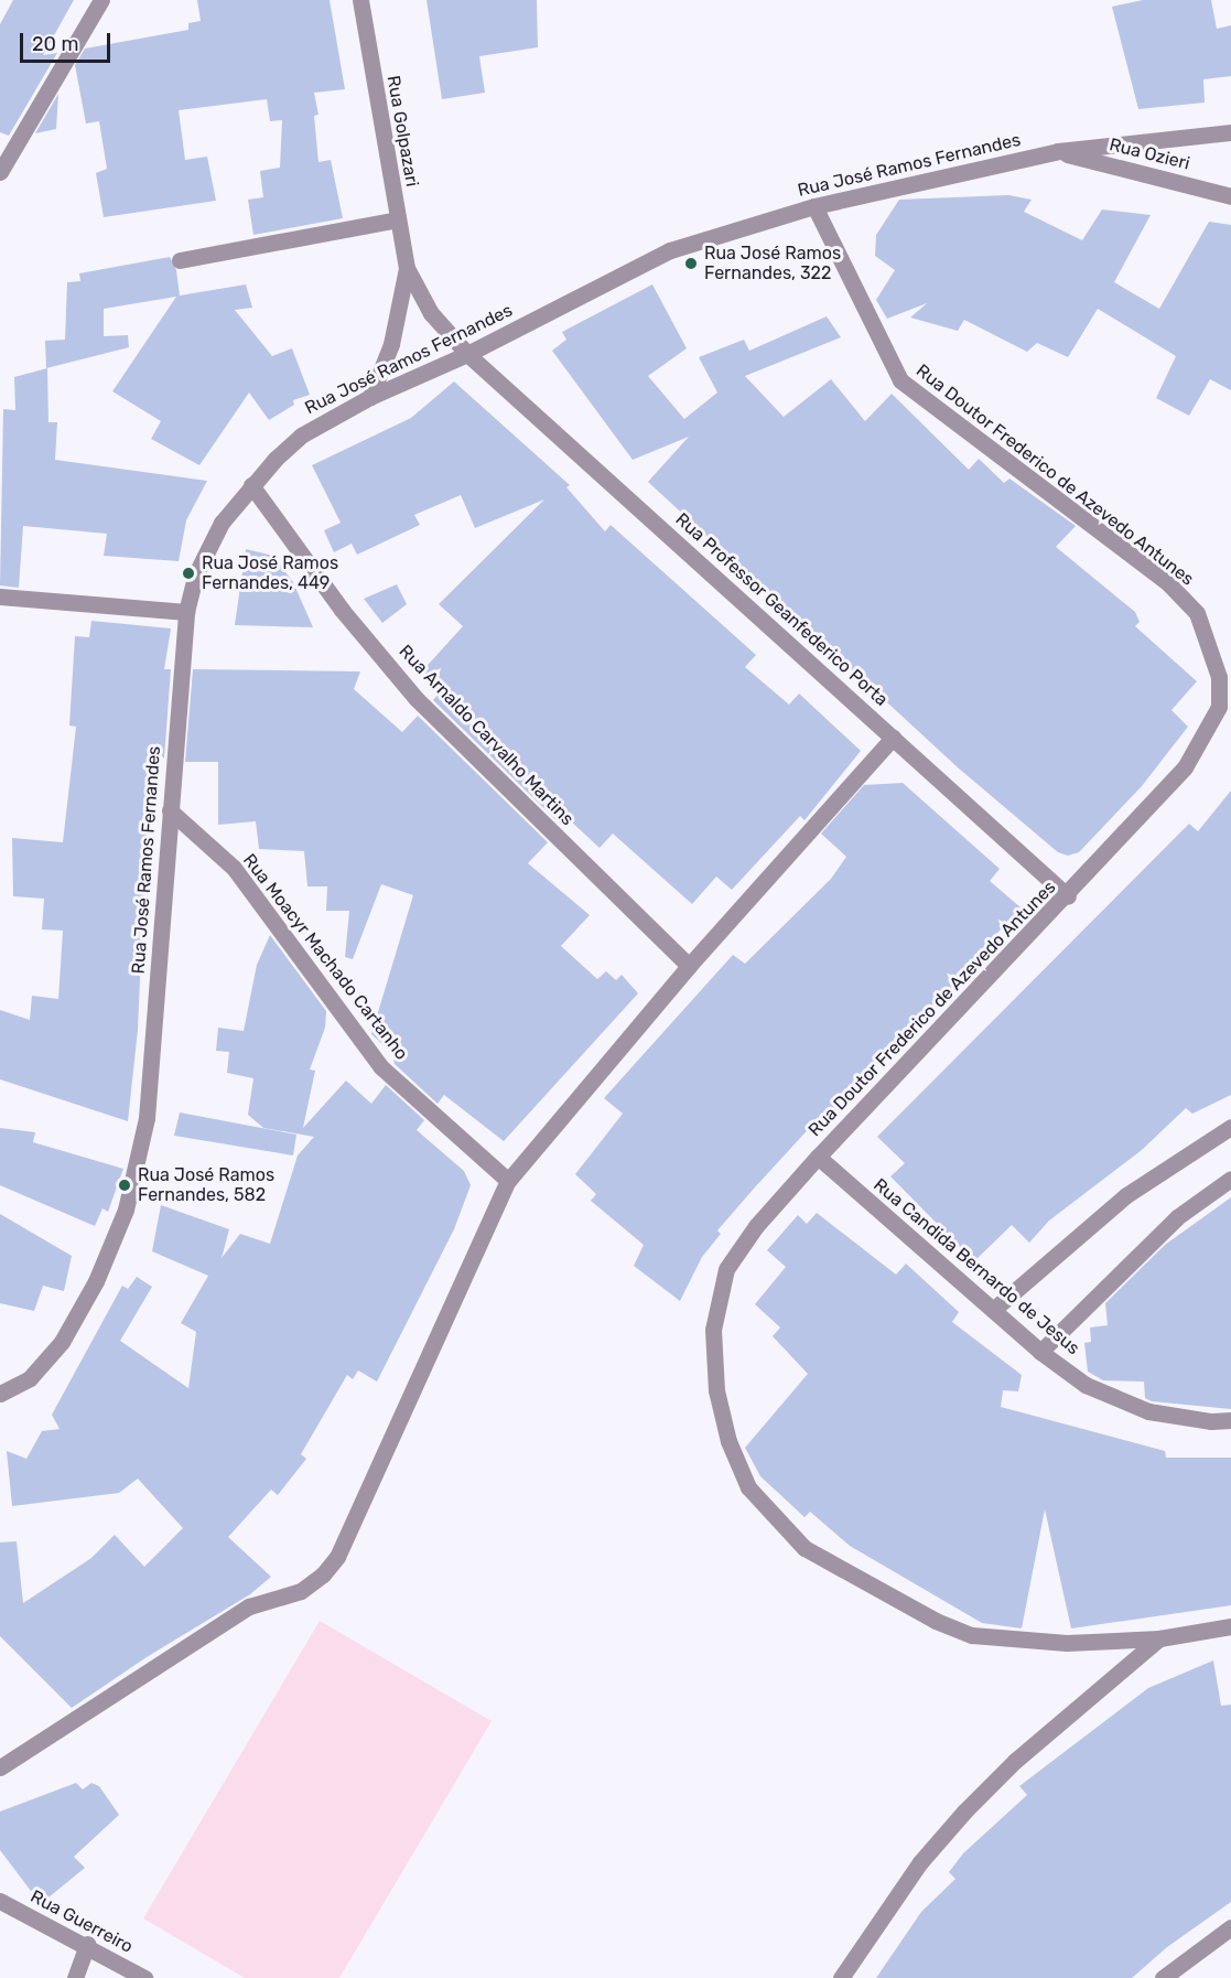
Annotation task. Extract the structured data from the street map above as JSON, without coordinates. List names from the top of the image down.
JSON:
{
  "streets": {
    "street": [
      "Rua Golpazari",
      "Rua Ozieri",
      "Rua José Ramos Fernandes",
      "Rua Doutor Frederico de Azevedo Antunes",
      "Rua Professor Geanfederico Porta",
      "Rua Arnaldo Carvalho Martins",
      "Rua Moacyr Machado Cartanho",
      "Rua Candida Bernardo de Jesus",
      "Rua Guerreiro"
    ]
  },
  "crossings": [
    ["Rua Golpazari", "Rua José Ramos Fernandes"],
    ["Rua Golpazari", "Rua Professor Geanfederico Porta"],
    ["Rua Ozieri", "Rua José Ramos Fernandes"],
    ["Rua José Ramos Fernandes", "Rua Doutor Frederico de Azevedo Antunes"],
    ["Rua José Ramos Fernandes", "Rua Professor Geanfederico Porta"],
    ["Rua José Ramos Fernandes", "Rua Arnaldo Carvalho Martins"],
    ["Rua José Ramos Fernandes", "Rua Moacyr Machado Cartanho"],
    ["Rua Doutor Frederico de Azevedo Antunes", "Rua Professor Geanfederico Porta"],
    ["Rua Doutor Frederico de Azevedo Antunes", "Rua Candida Bernardo de Jesus"]
  ],
  "places": ["Rua José Ramos Fernandes, 322", "Rua José Ramos Fernandes, 449", "Rua José Ramos Fernandes, 582"],
  "scale_bar": "20 m"
}
